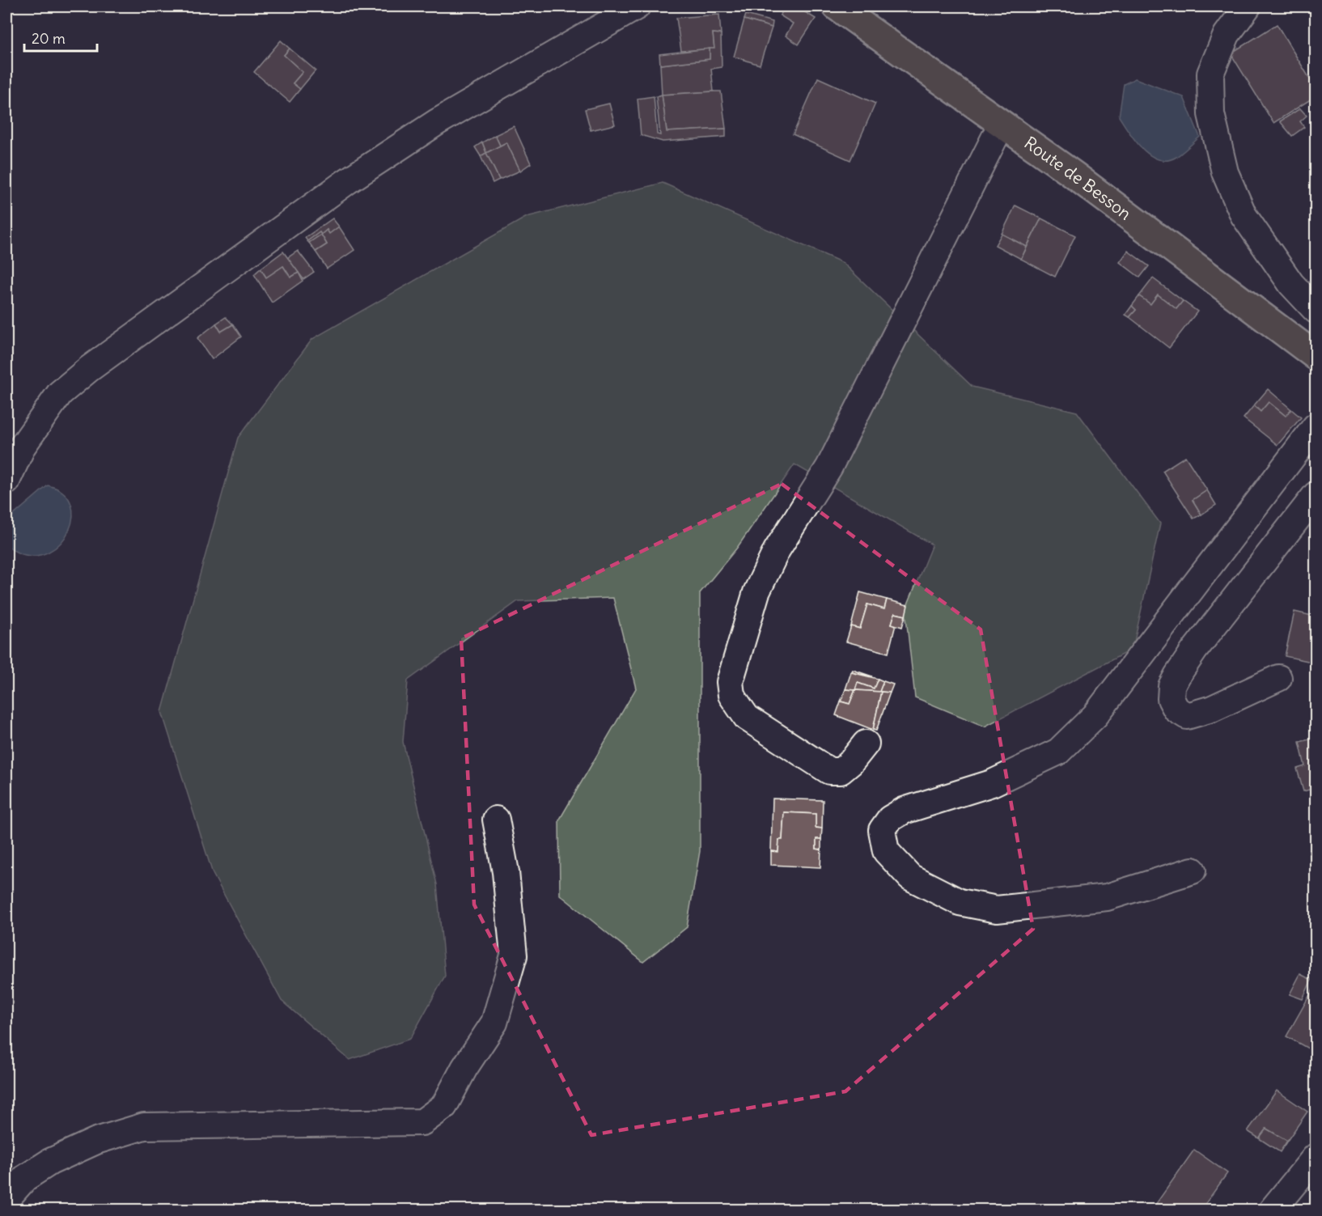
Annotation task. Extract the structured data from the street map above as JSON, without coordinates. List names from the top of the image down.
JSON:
{
  "streets": {
    "main road": ["Route de Besson"]
  },
  "scale_bar": "20 m"
}
